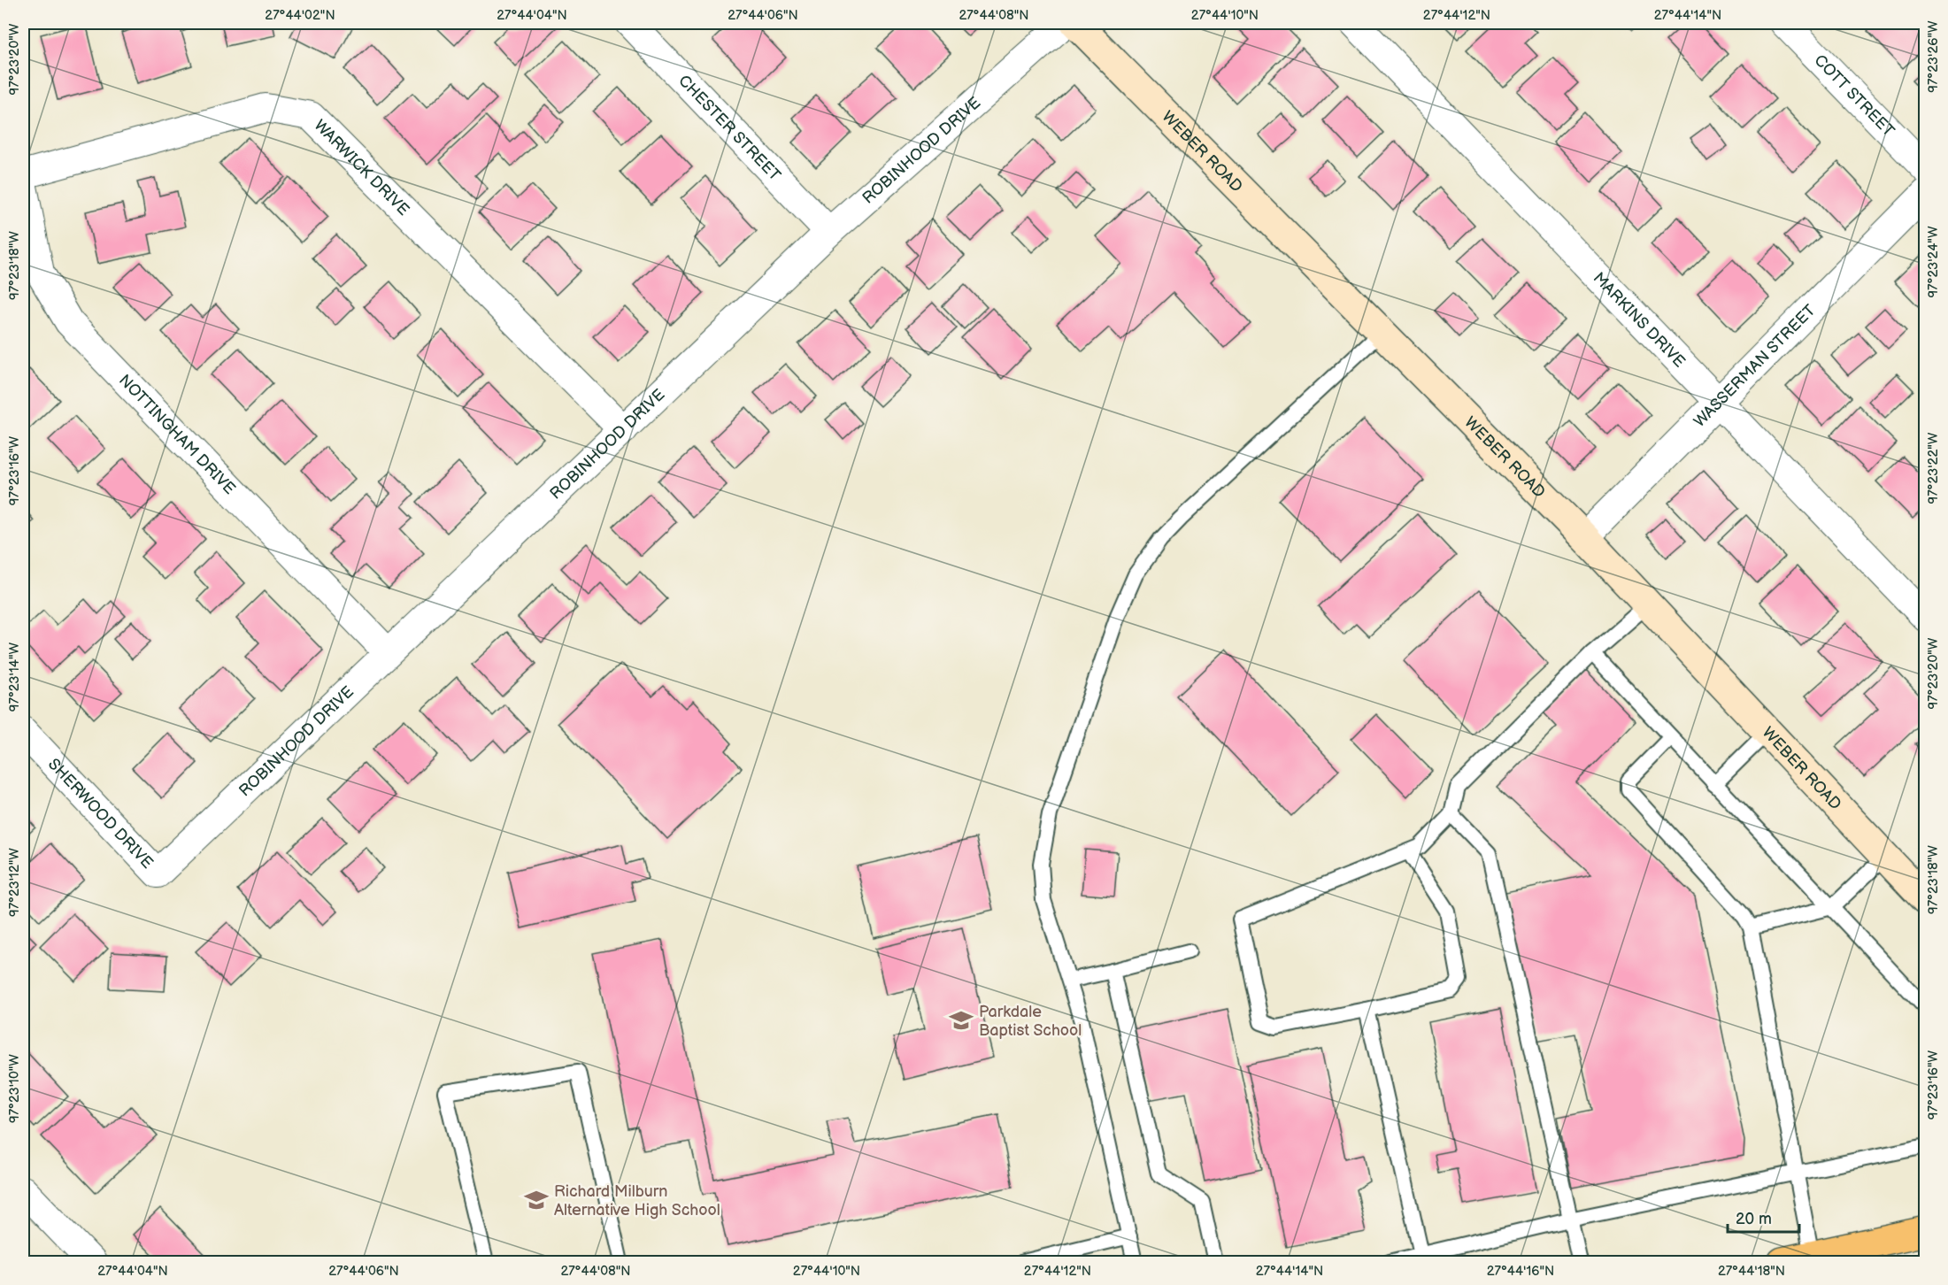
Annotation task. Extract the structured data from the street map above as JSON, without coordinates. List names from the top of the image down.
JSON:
{
  "streets": {
    "main road": ["WEBER ROAD"],
    "street": [
      "COTT STREET",
      "CHESTER STREET",
      "ROBINHOOD DRIVE",
      "WARWICK DRIVE",
      "MARKINS DRIVE",
      "WASSERMAN STREET",
      "NOTTINGHAM DRIVE",
      "SHERWOOD DRIVE"
    ]
  },
  "crossings": [
    ["CHESTER STREET", "ROBINHOOD DRIVE"],
    ["ROBINHOOD DRIVE", "WARWICK DRIVE"],
    ["ROBINHOOD DRIVE", "NOTTINGHAM DRIVE"],
    ["ROBINHOOD DRIVE", "SHERWOOD DRIVE"],
    ["WEBER ROAD", "WASSERMAN STREET"],
    ["MARKINS DRIVE", "WASSERMAN STREET"]
  ],
  "places": {
    "school or university": ["Parkdale Baptist School", "Richard Milburn Alternative High School"]
  },
  "scale_bar": "20 m",
  "coordinates": [
    "27°44'02\"N",
    "27°44'04\"N",
    "27°44'06\"N",
    "27°44'08\"N",
    "27°44'10\"N",
    "27°44'12\"N",
    "27°44'14\"N",
    "97°23'26\"W",
    "97°23'20\"W",
    "97°23'24\"W",
    "97°23'18\"W",
    "97°23'22\"W",
    "97°23'16\"W",
    "97°23'14\"W",
    "97°23'12\"W",
    "97°23'10\"W",
    "27°44'16\"N",
    "27°44'18\"N"
  ]
}
